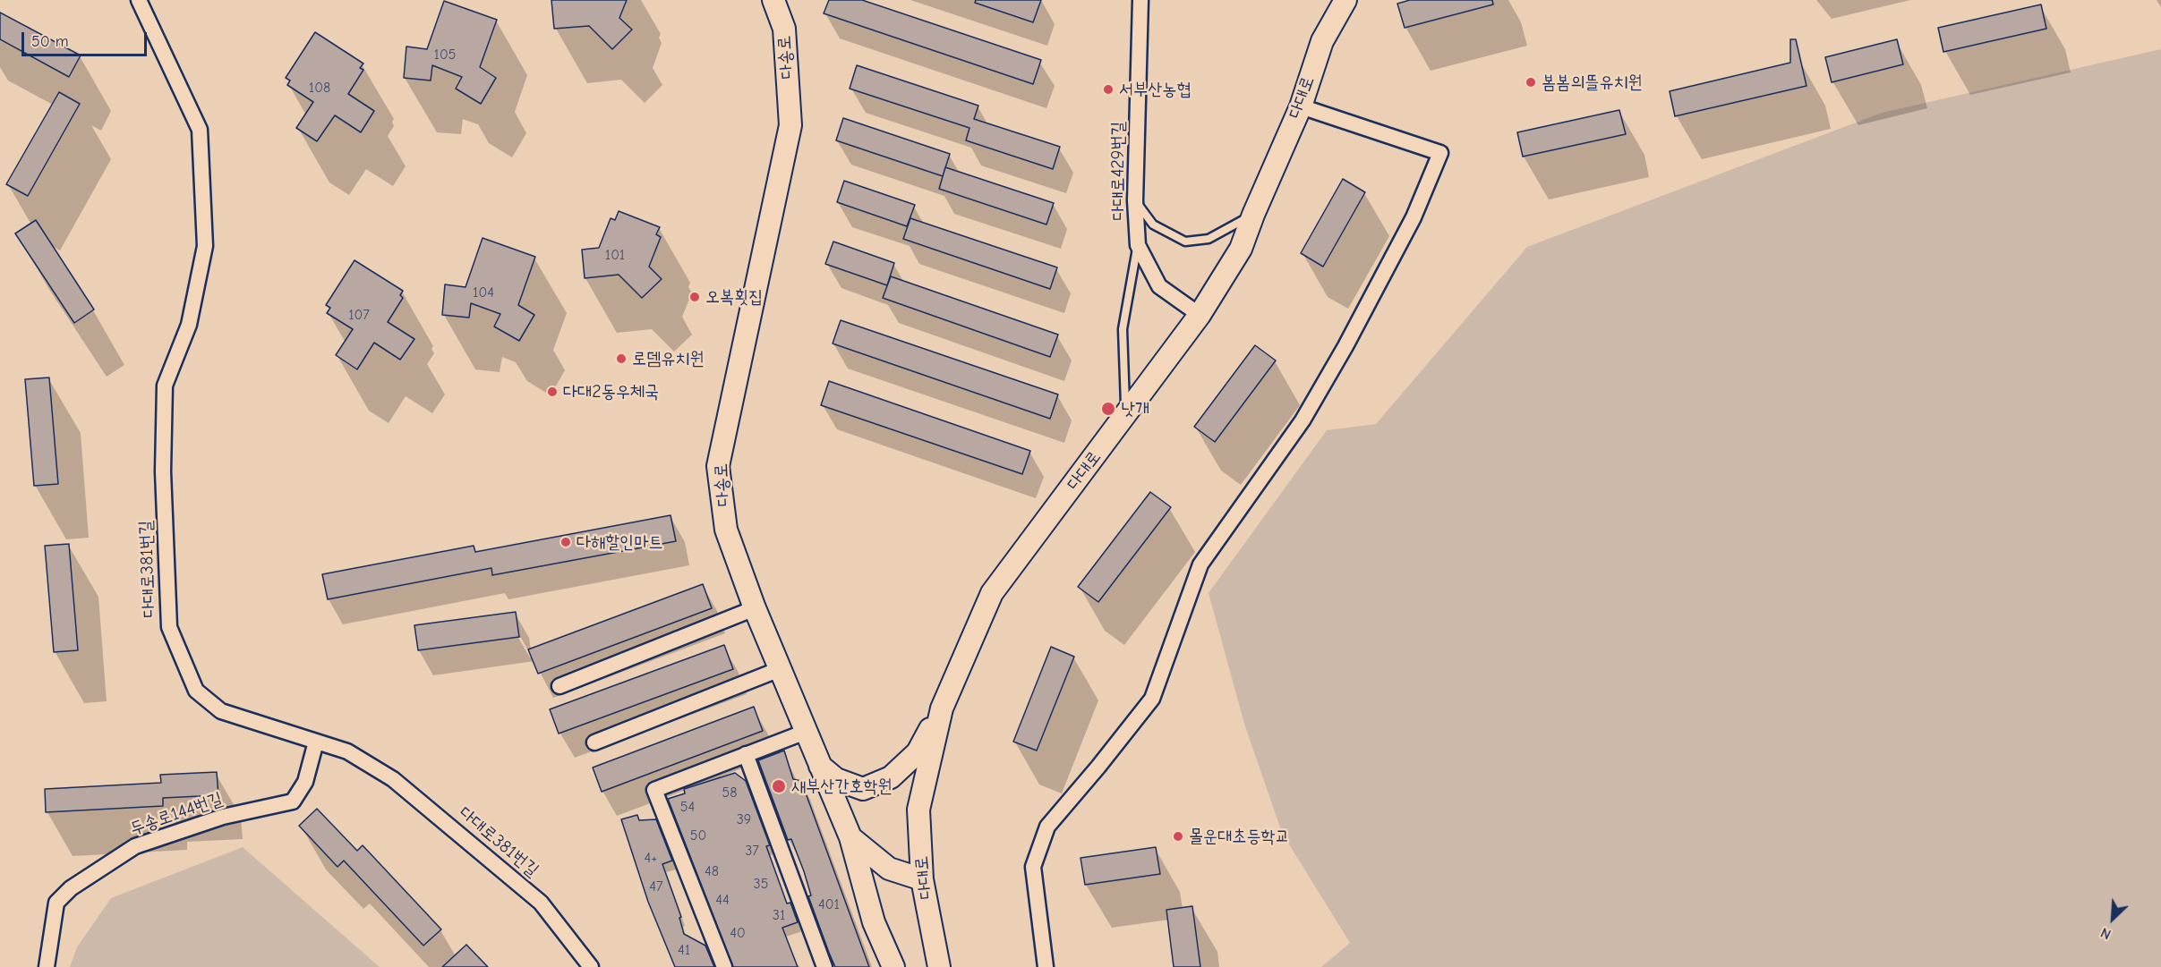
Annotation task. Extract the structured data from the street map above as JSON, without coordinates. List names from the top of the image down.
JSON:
{
  "streets": {
    "main road": ["다송로", "다대로"],
    "street": ["다대로429번길", "다대로381번길", "두송로144번길"]
  },
  "crossings": [
    ["다송로", "다대로"],
    ["다대로", "다대로429번길"],
    ["다대로381번길", "두송로144번길"]
  ],
  "places": [
    "봄봄의뜰유치원",
    "서부산농협",
    "오복횟집",
    "로뎀유치원",
    "다대2동우체국",
    "낫개",
    "다해할인마트",
    "새부산간호학원",
    "몰운대초등학교"
  ],
  "house_numbers": [
    "105",
    "108",
    "101",
    "104",
    "107",
    "58",
    "54",
    "39",
    "50",
    "37",
    "4+",
    "48",
    "35",
    "47",
    "44",
    "401",
    "31",
    "40",
    "41"
  ],
  "scale_bar": "50 m",
  "north": "bottom left"
}
